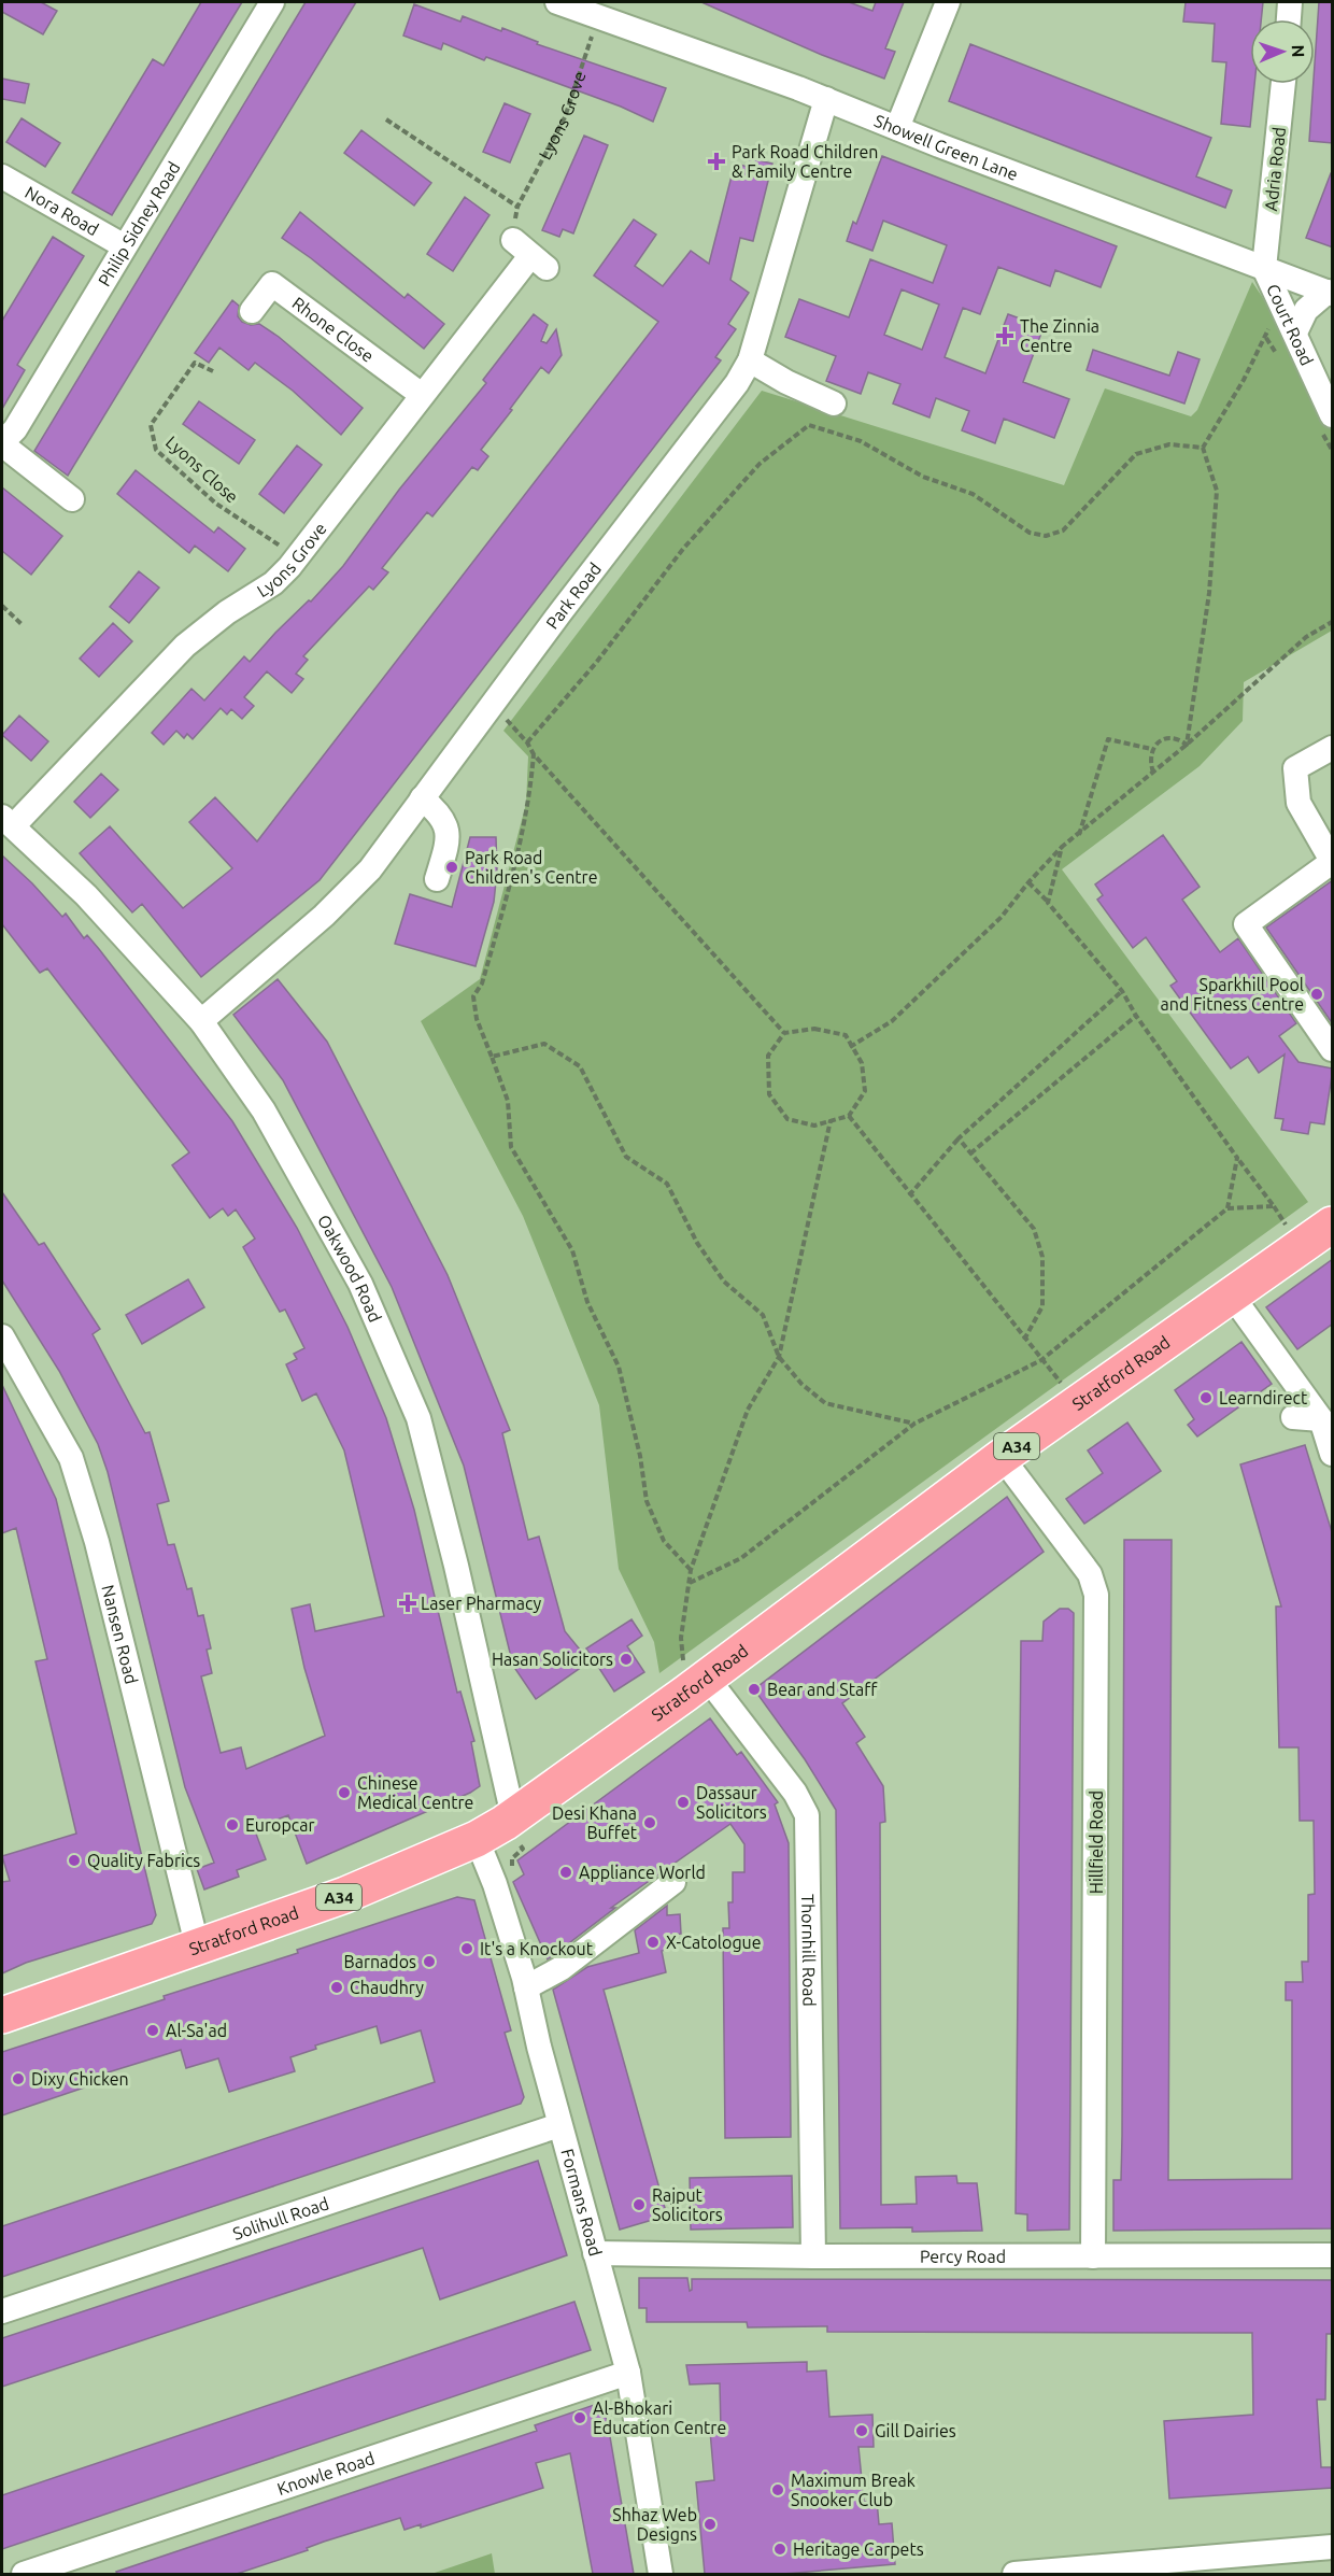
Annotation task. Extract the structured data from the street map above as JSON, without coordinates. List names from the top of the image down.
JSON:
{
  "streets": {
    "highway": ["Stratford Road", "A34"],
    "street": [
      "Lyons Grove",
      "Showell Green Lane",
      "Adria Road",
      "Nora Road",
      "Philip Sidney Road",
      "Court Road",
      "Rhone Close",
      "Park Road",
      "Oakwood Road",
      "Nansen Road",
      "Hillfield Road",
      "Thornhill Road",
      "Formans Road",
      "Solihull Road",
      "Percy Road",
      "Knowle Road"
    ],
    "path": ["Lyons Close"]
  },
  "crossings": [
    ["Lyons Grove", "Showell Green Lane"],
    ["Lyons Grove", "Rhone Close"],
    ["Lyons Grove", "Lyons Close"],
    ["Lyons Grove", "Oakwood Road"],
    ["Showell Green Lane", "Adria Road"],
    ["Showell Green Lane", "Court Road"],
    ["Showell Green Lane", "Park Road"],
    ["Adria Road", "Court Road"],
    ["Nora Road", "Philip Sidney Road"],
    ["Park Road", "Oakwood Road"],
    ["Oakwood Road", "Stratford Road"],
    ["Stratford Road", "Nansen Road"],
    ["Stratford Road", "Hillfield Road"],
    ["Stratford Road", "Thornhill Road"],
    ["Stratford Road", "Formans Road"],
    ["Hillfield Road", "Percy Road"],
    ["Thornhill Road", "Percy Road"],
    ["Formans Road", "Solihull Road"],
    ["Formans Road", "Percy Road"],
    ["Formans Road", "Knowle Road"]
  ],
  "places": {
    "health": ["Park Road Children & Family Centre", "The Zinnia Centre", "Laser Pharmacy"],
    "other": [
      "Park Road Children's Centre",
      "Sparkhill Pool and Fitness Centre",
      "Learndirect",
      "Hasan Solicitors",
      "Bear and Staff",
      "Chinese Medical Centre",
      "Dassaur Solicitors",
      "Desi Khana Buffet",
      "Europcar",
      "Quality Fabrics",
      "Appliance World",
      "X-Catologue",
      "It's a Knockout",
      "Barnados",
      "Chaudhry",
      "Al-Sa'ad",
      "Dixy Chicken",
      "Rajput Solicitors",
      "Al-Bhokari Education Centre",
      "Gill Dairies",
      "Maximum Break Snooker Club",
      "Shhaz Web Designs",
      "Heritage Carpets"
    ]
  },
  "north": "right"
}
